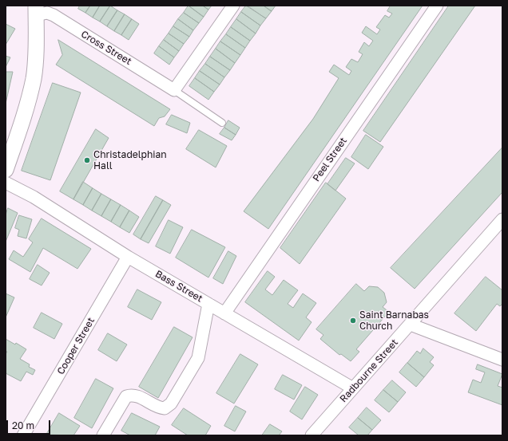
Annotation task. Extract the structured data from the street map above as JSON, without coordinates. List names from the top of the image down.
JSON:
{
  "streets": {
    "street": [
      "Cross Street",
      "Peel Street",
      "Bass Street",
      "Cooper Street",
      "Radbourne Street"
    ]
  },
  "crossings": [
    ["Peel Street", "Bass Street"],
    ["Bass Street", "Cooper Street"],
    ["Bass Street", "Radbourne Street"]
  ],
  "places": ["Christadelphian Hall", "Saint Barnabas Church"],
  "scale_bar": "20 m"
}
